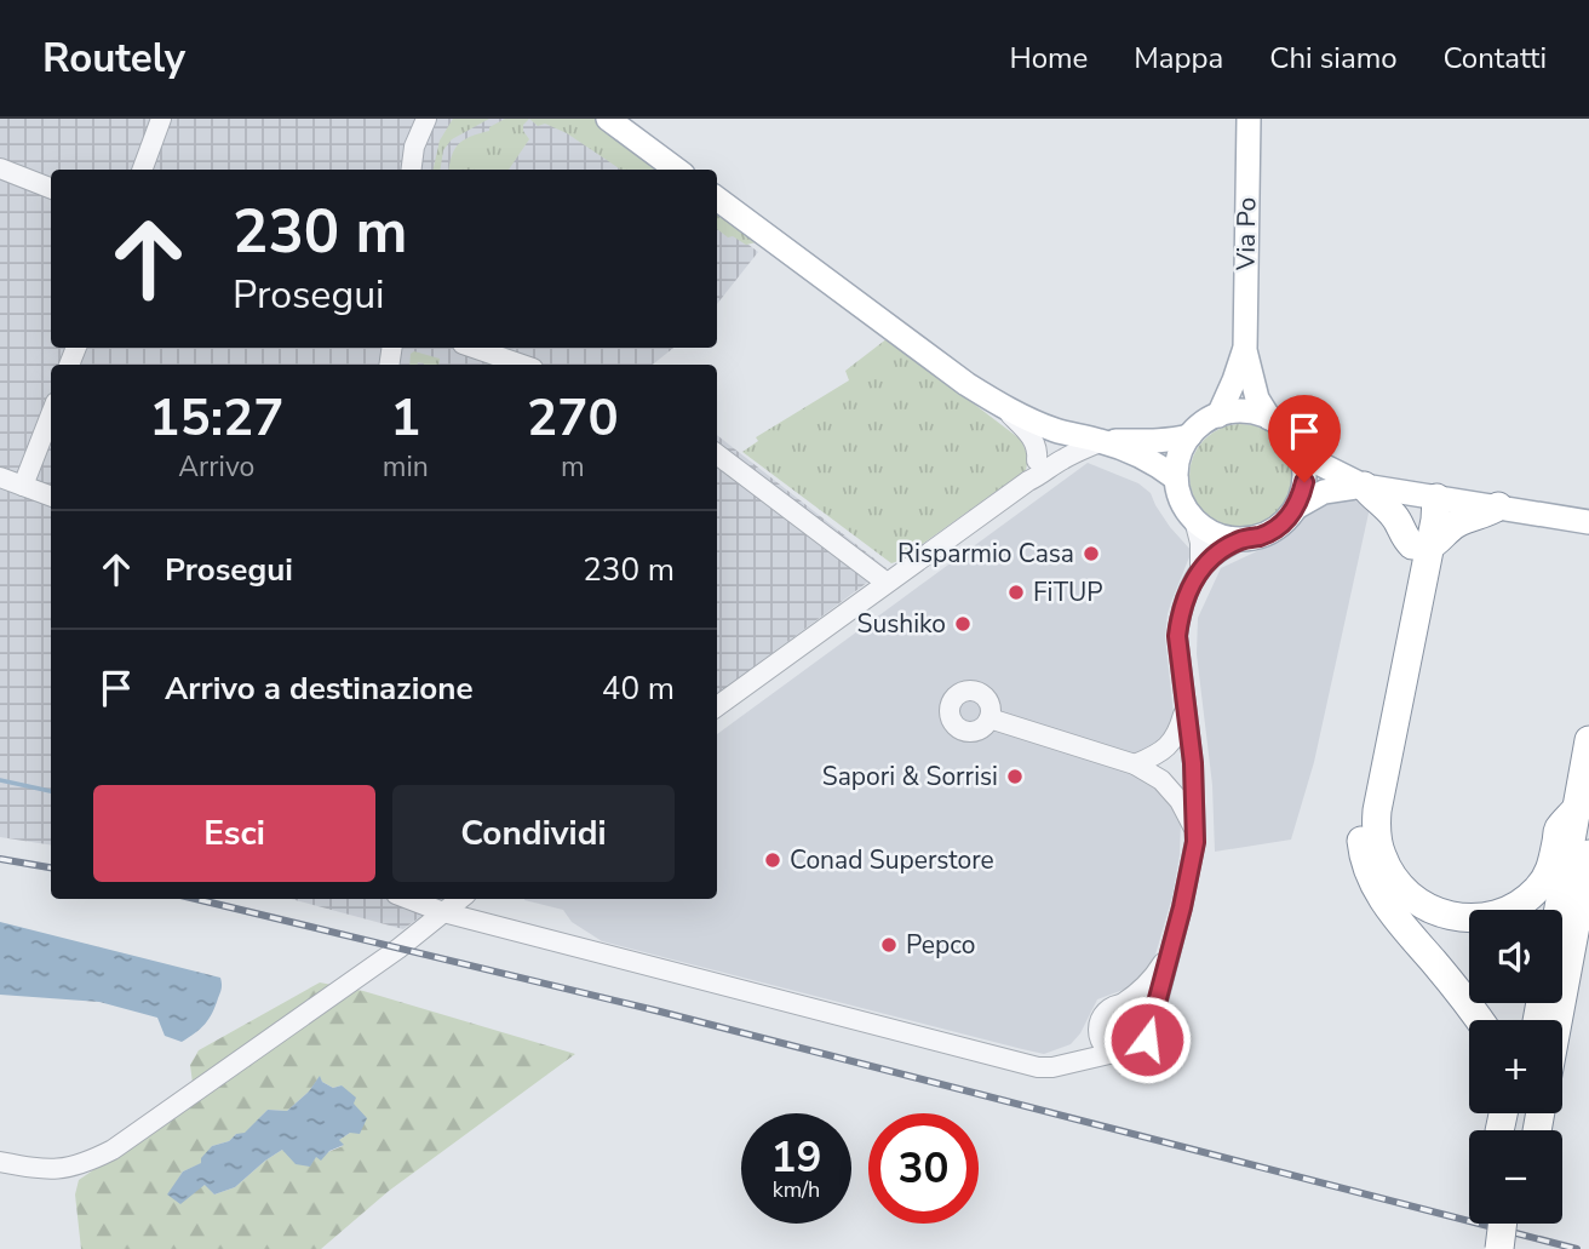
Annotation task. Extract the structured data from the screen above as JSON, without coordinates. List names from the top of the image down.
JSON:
{
  "streets": {
    "main road": ["Via Po"]
  },
  "places": [
    "Risparmio Casa",
    "FiTUP",
    "Sushiko",
    "Sapori & Sorrisi",
    "Conad Superstore",
    "Pepco"
  ],
  "page": {
    "header": "Routely",
    "nav": [
      "Home",
      "Mappa",
      "Chi siamo",
      "Contatti"
    ],
    "turn": ["230 m", "Prosegui"],
    "eta": [
      "15:27",
      "Arrivo",
      "1",
      "min",
      "270",
      "m"
    ],
    "list": [
      {
        "name": "Prosegui",
        "value": "230 m"
      },
      {
        "name": "Arrivo a destinazione",
        "value": "40 m"
      }
    ],
    "buttons": ["Esci", "Condividi"],
    "map_buttons": ["+", "−"],
    "speed": "19 km/h",
    "limit": "30"
  }
}
